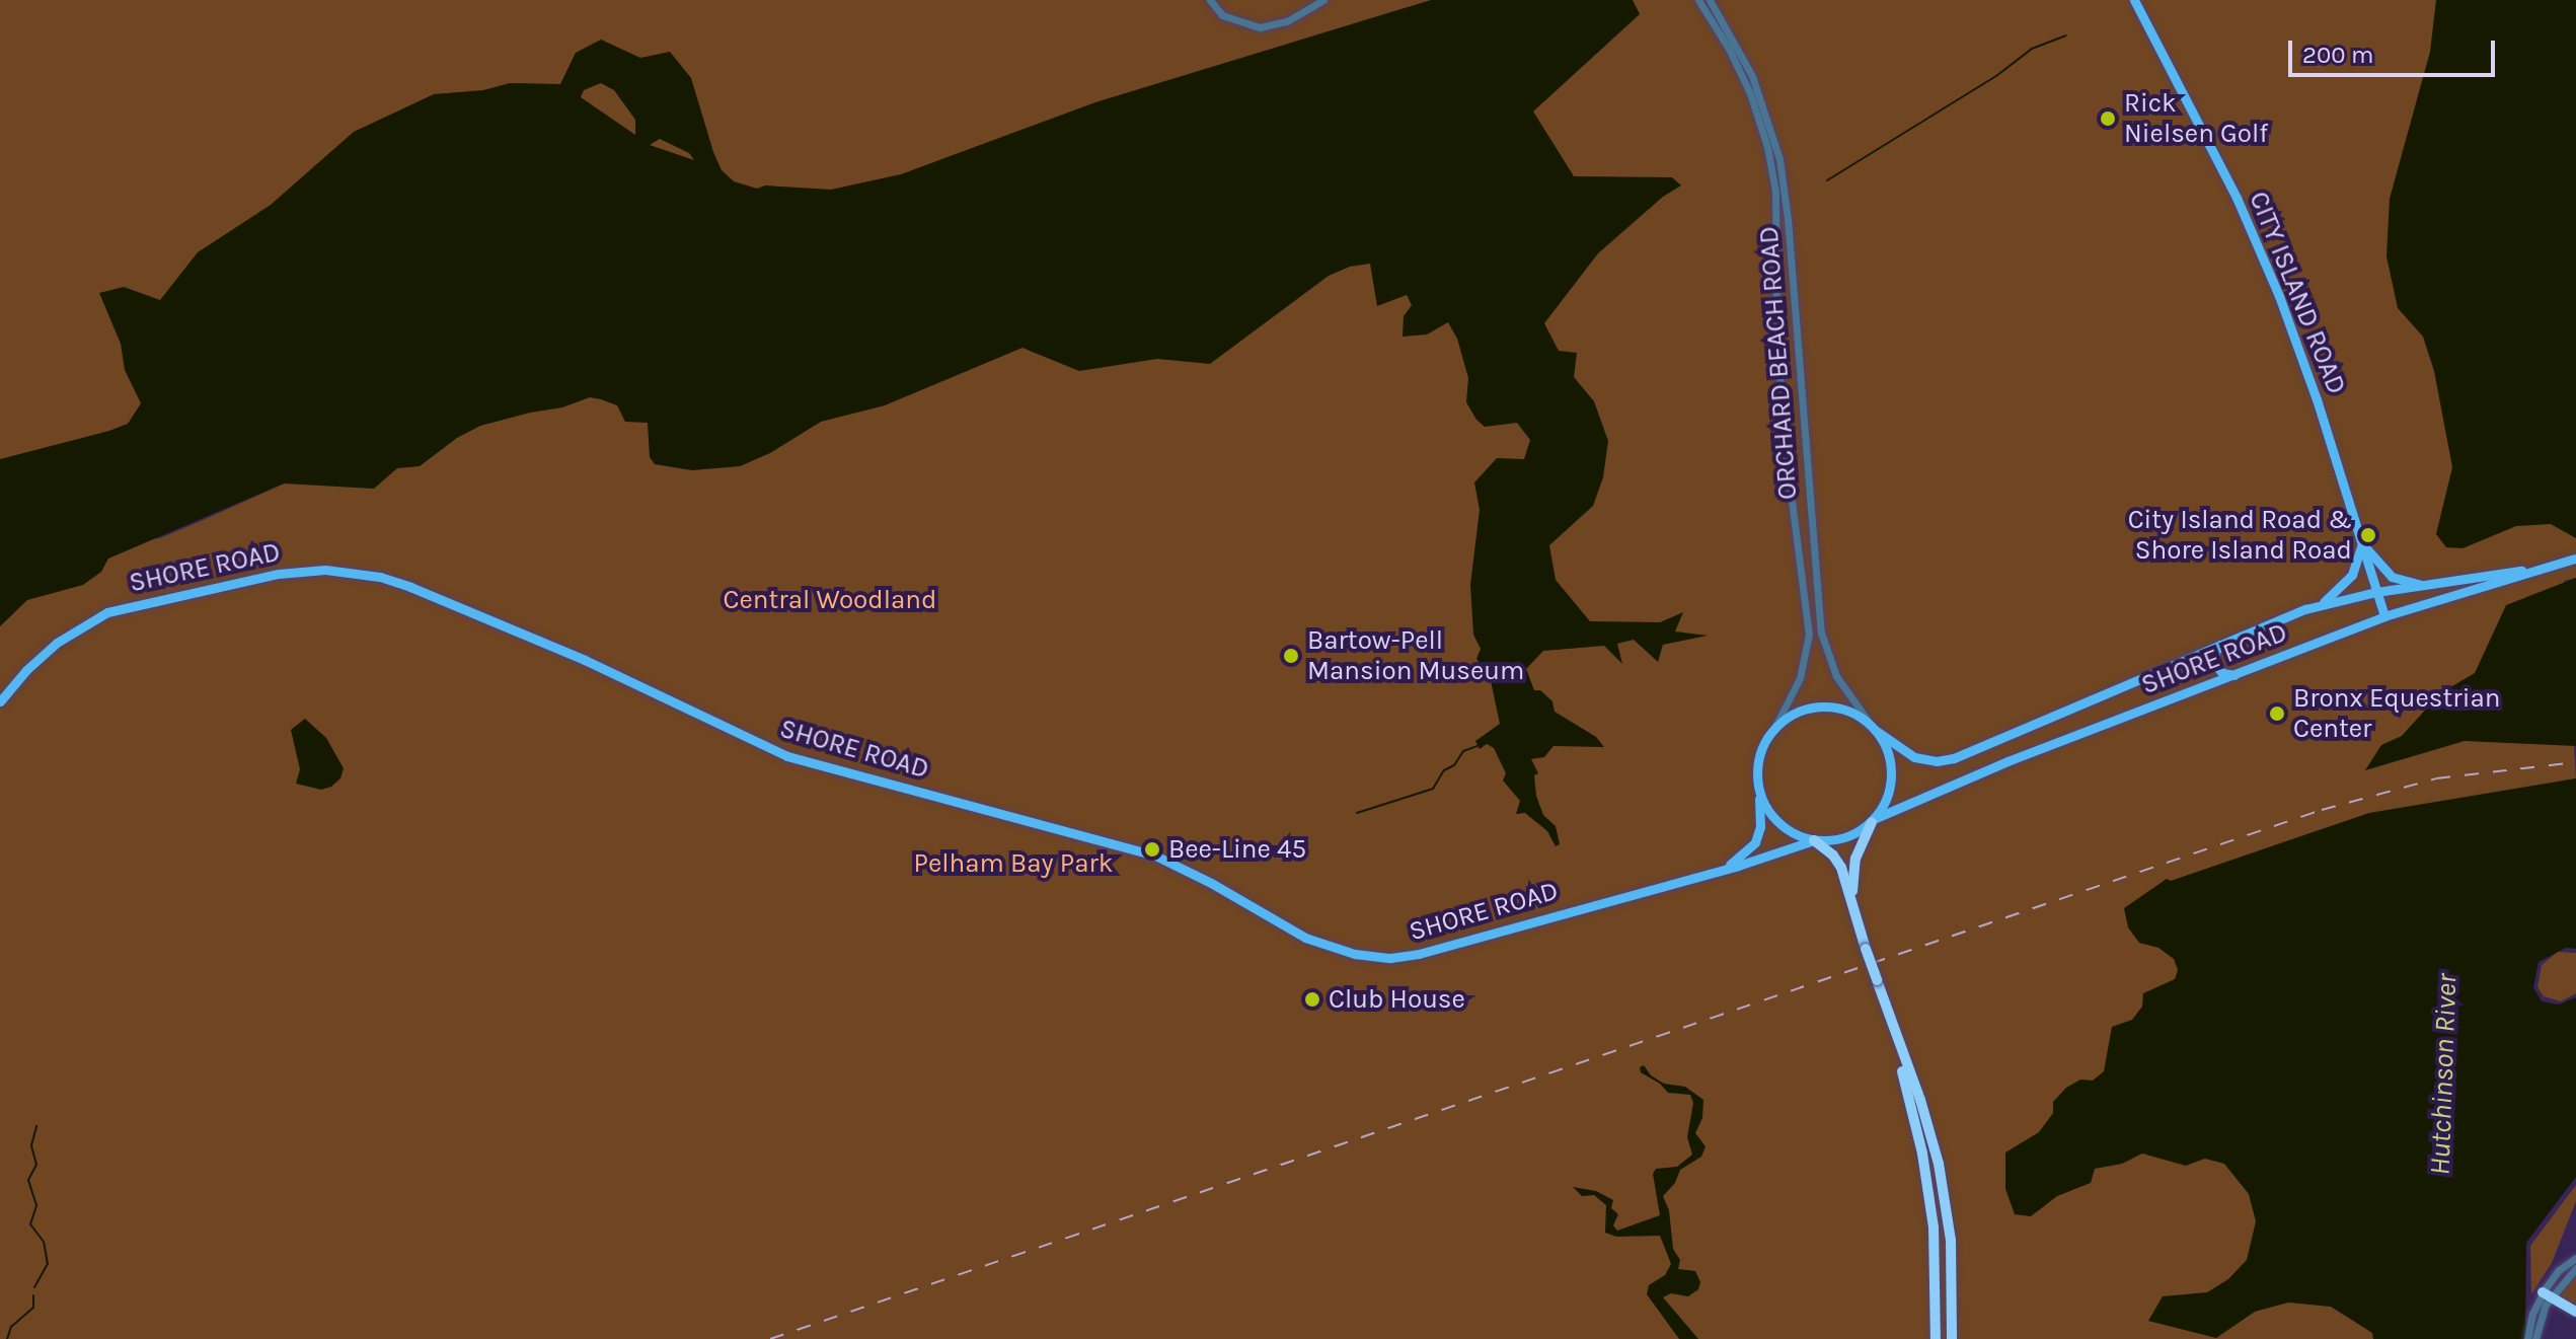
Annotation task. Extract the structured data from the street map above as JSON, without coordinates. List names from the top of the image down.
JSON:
{
  "streets": {
    "main road": ["CITY ISLAND ROAD", "SHORE ROAD"],
    "street": ["ORCHARD BEACH ROAD"]
  },
  "crossings": [
    ["CITY ISLAND ROAD", "SHORE ROAD"],
    ["ORCHARD BEACH ROAD", "SHORE ROAD"]
  ],
  "water": ["Hutchinson River"],
  "parks": ["Central Woodland", "Pelham Bay Park"],
  "places": [
    "Rick Nielsen Golf",
    "City Island Road & Shore Island Road",
    "Bartow-Pell Mansion Museum",
    "Bronx Equestrian Center",
    "Bee-Line 45",
    "Club House"
  ],
  "scale_bar": "200 m"
}
